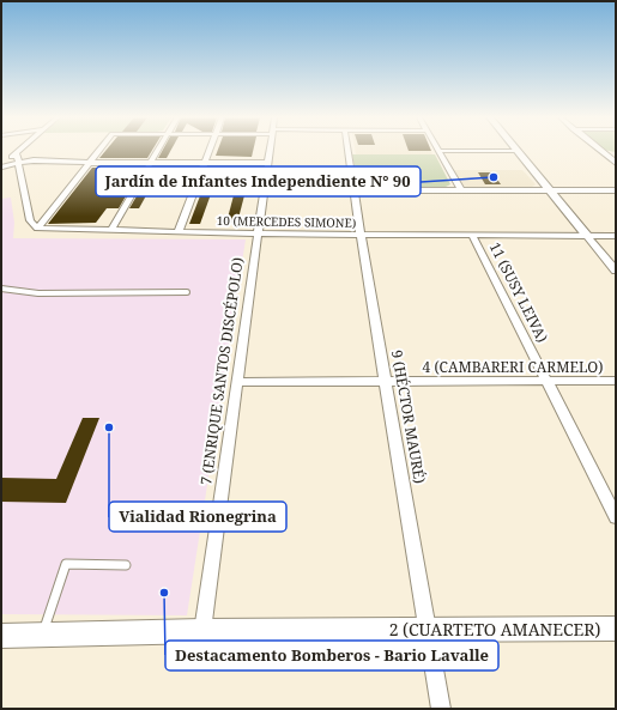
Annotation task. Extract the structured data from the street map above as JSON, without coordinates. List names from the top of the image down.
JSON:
{
  "streets": {
    "street": [
      "10 (MERCEDES SIMONE)",
      "11 (SUSY LEIVA)",
      "4 (CAMBARERI CARMELO)",
      "7 (ENRIQUE SANTOS DISCÉPOLO)",
      "9 (HÉCTOR MAURÉ)",
      "2 (CUARTETO AMANECER)"
    ]
  },
  "crossings": [
    ["10 (MERCEDES SIMONE)", "11 (SUSY LEIVA)"],
    ["10 (MERCEDES SIMONE)", "7 (ENRIQUE SANTOS DISCÉPOLO)"],
    ["10 (MERCEDES SIMONE)", "9 (HÉCTOR MAURÉ)"],
    ["11 (SUSY LEIVA)", "4 (CAMBARERI CARMELO)"],
    ["4 (CAMBARERI CARMELO)", "7 (ENRIQUE SANTOS DISCÉPOLO)"],
    ["4 (CAMBARERI CARMELO)", "9 (HÉCTOR MAURÉ)"],
    ["7 (ENRIQUE SANTOS DISCÉPOLO)", "2 (CUARTETO AMANECER)"],
    ["9 (HÉCTOR MAURÉ)", "2 (CUARTETO AMANECER)"]
  ],
  "places": ["Jardín de Infantes Independiente N° 90", "Vialidad Rionegrina", "Destacamento Bomberos - Bario Lavalle"]
}
